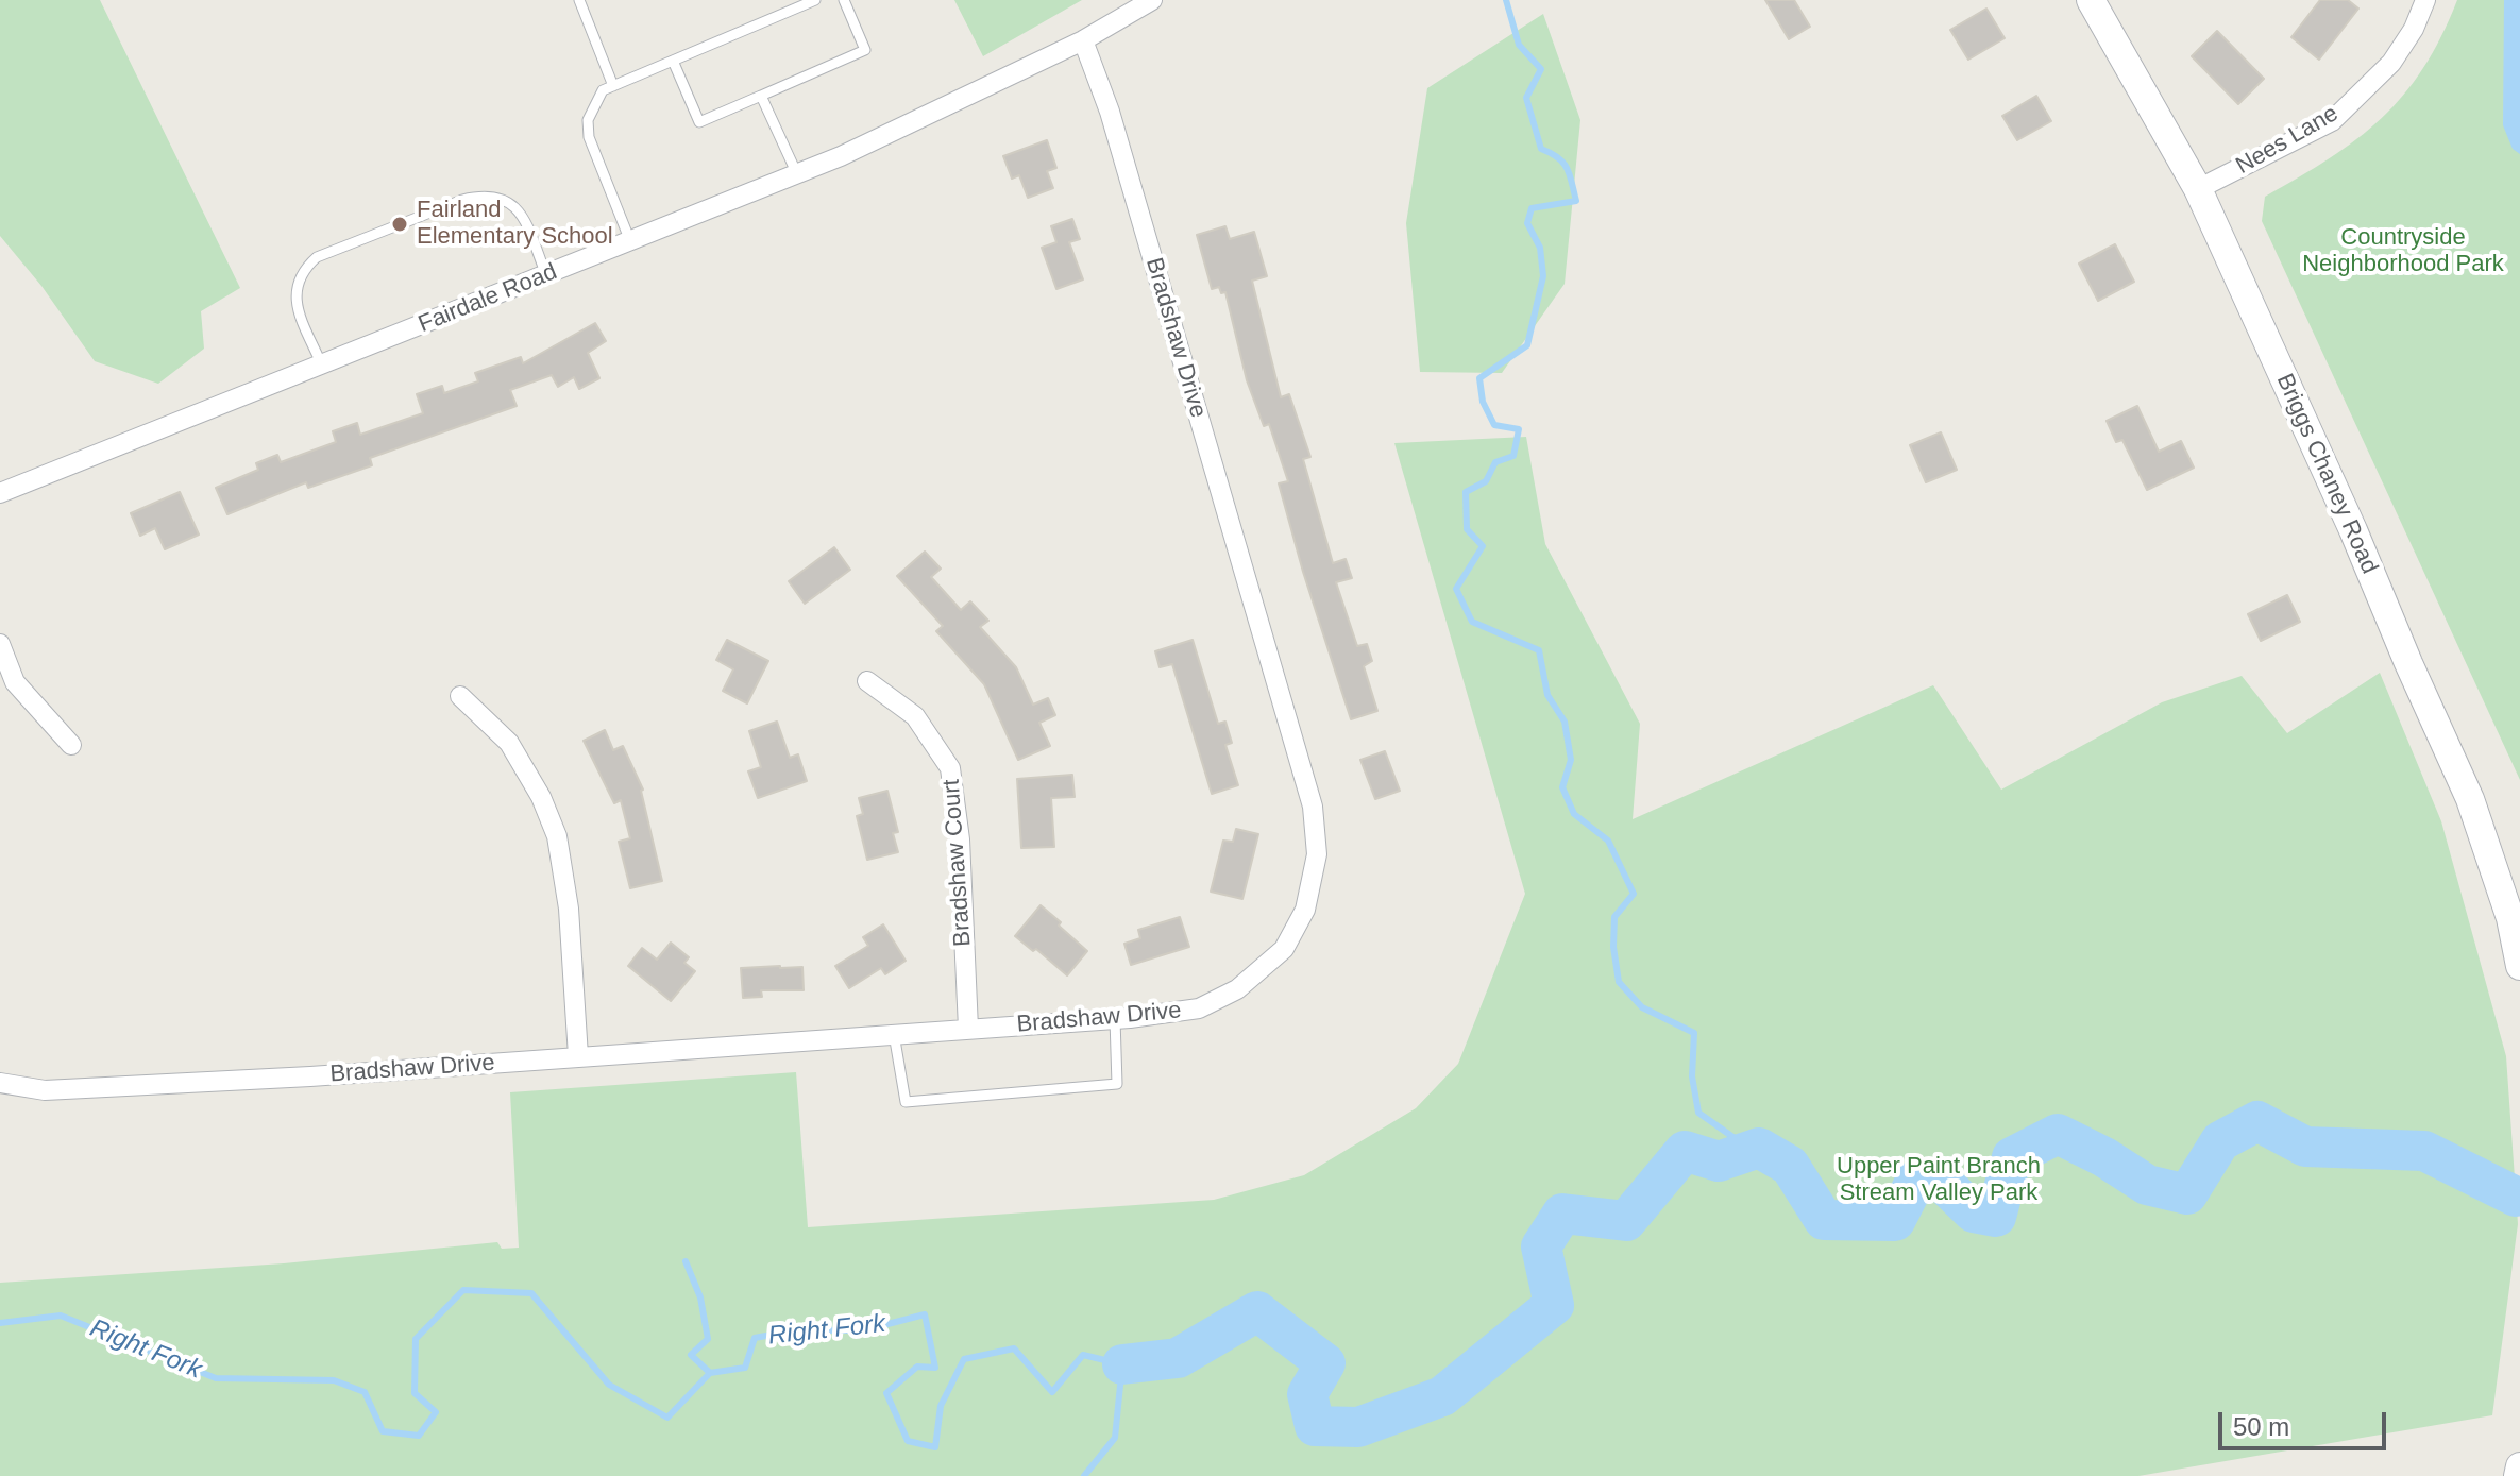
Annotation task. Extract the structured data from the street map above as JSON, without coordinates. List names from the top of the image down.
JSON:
{
  "streets": {
    "main road": ["Briggs Chaney Road"],
    "street": [
      "Nees Lane",
      "Fairdale Road",
      "Bradshaw Drive",
      "Bradshaw Court"
    ]
  },
  "crossings": [
    ["Nees Lane", "Briggs Chaney Road"],
    ["Fairdale Road", "Bradshaw Drive"],
    ["Bradshaw Drive", "Bradshaw Court"]
  ],
  "water": ["Right Fork"],
  "parks": ["Countryside Neighborhood Park", "Upper Paint Branch Stream Valley Park"],
  "places": ["Fairland Elementary School"],
  "scale_bar": "50 m"
}
